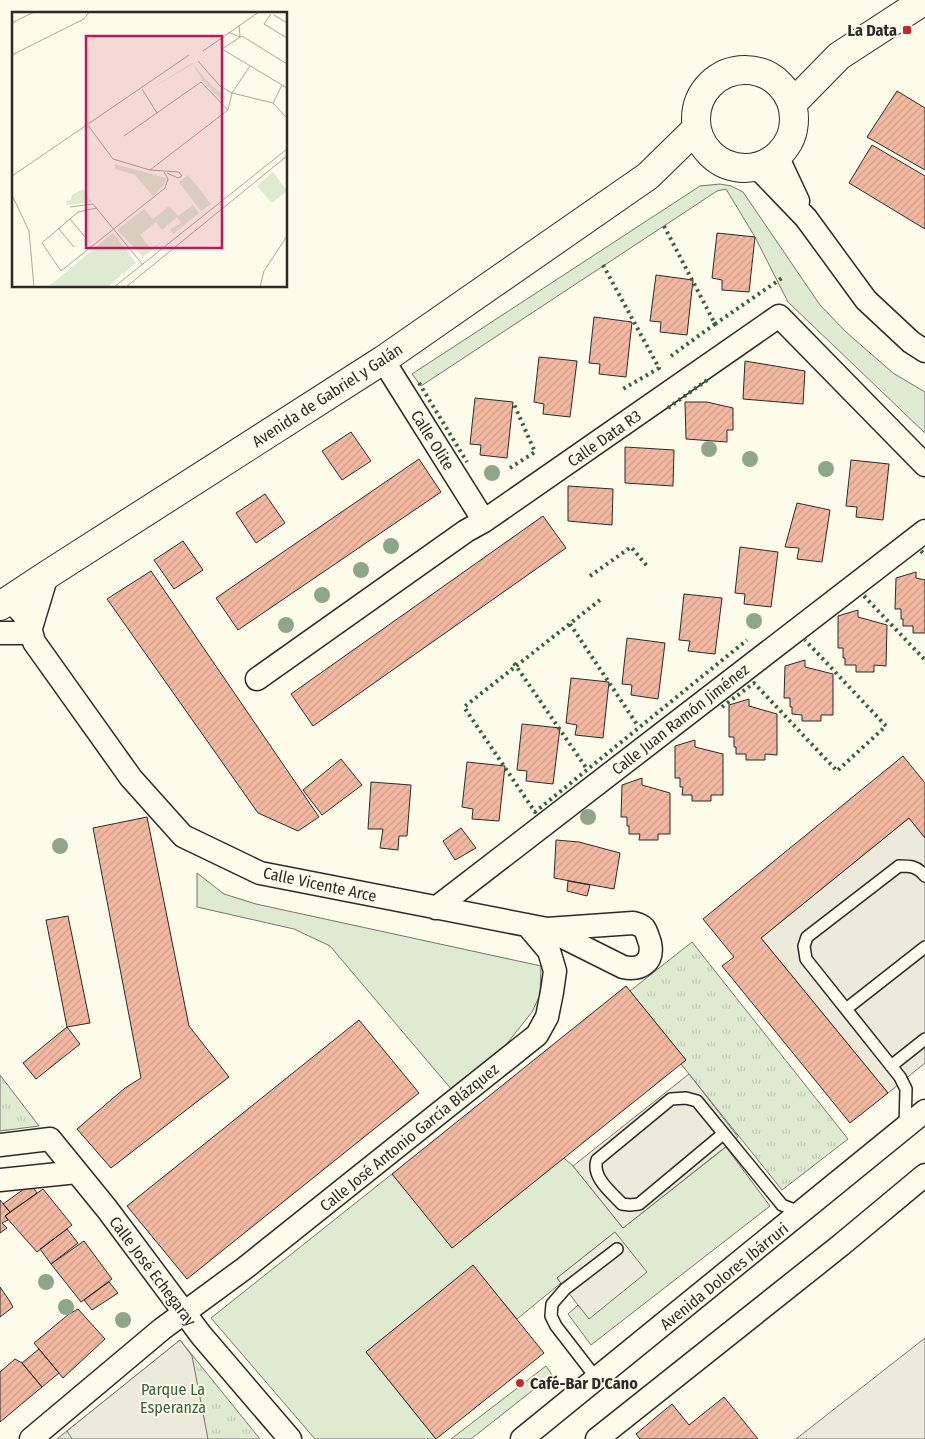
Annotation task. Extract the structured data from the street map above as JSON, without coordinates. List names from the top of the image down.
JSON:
{
  "streets": {
    "street": [
      "Avenida de Gabriel y Galán",
      "Calle Data R3",
      "Calle Olite",
      "Calle Juan Ramón Jiménez",
      "Calle Vicente Arce",
      "Calle José Antonio García Blázquez",
      "Calle José Echegaray",
      "Avenida Dolores Ibárruri"
    ]
  },
  "crossings": [
    ["Avenida de Gabriel y Galán", "Calle Olite"],
    ["Avenida de Gabriel y Galán", "Calle Vicente Arce"],
    ["Calle Data R3", "Calle Olite"],
    ["Calle Juan Ramón Jiménez", "Calle Vicente Arce"],
    ["Calle Vicente Arce", "Calle José Antonio García Blázquez"],
    ["Calle José Antonio García Blázquez", "Calle José Echegaray"]
  ],
  "parks": ["Parque La Esperanza"],
  "places": {
    "transit": ["La Data"],
    "other": ["Café-Bar D'Cano"]
  }
}
